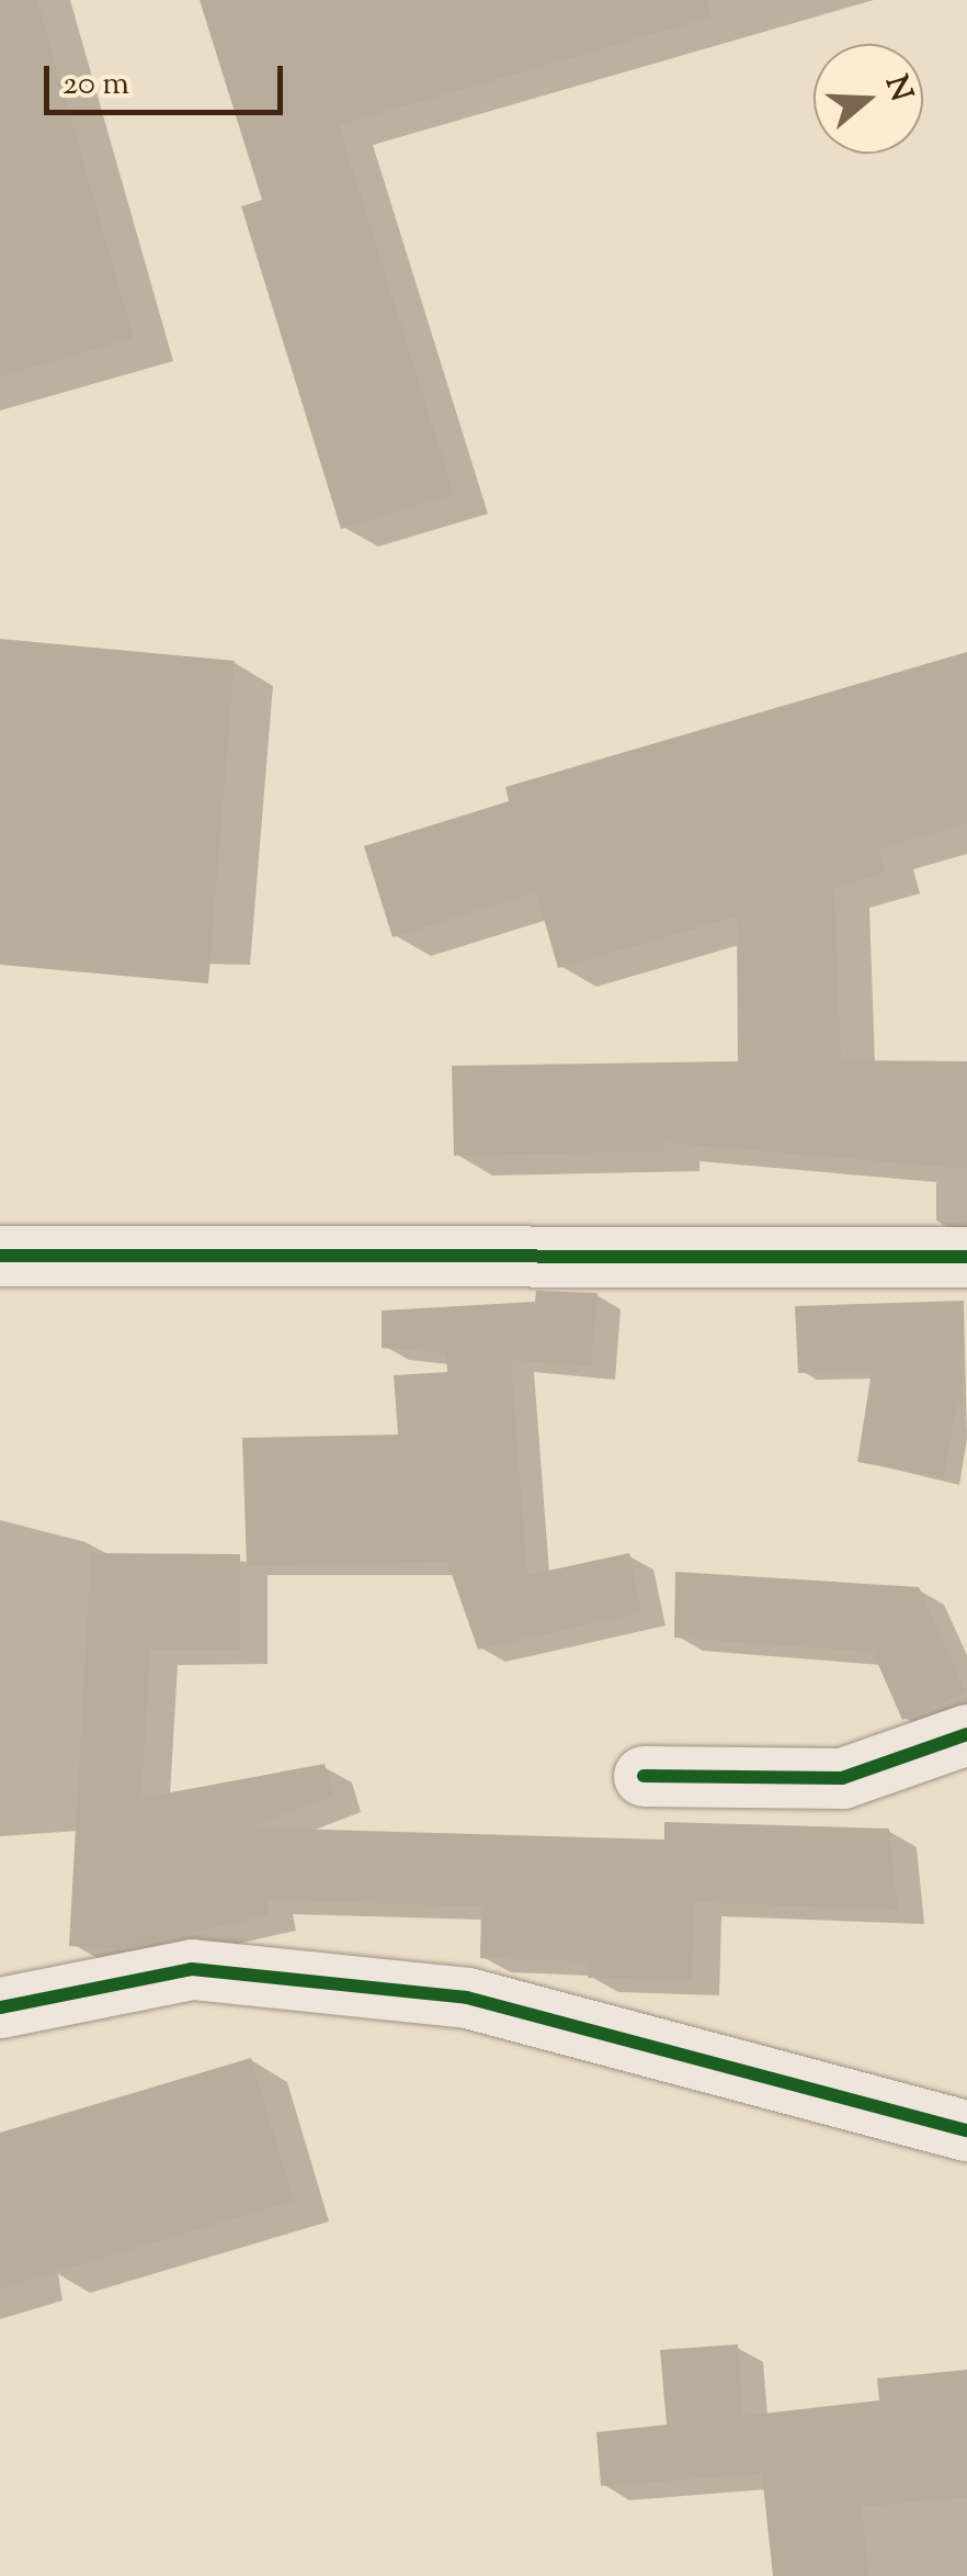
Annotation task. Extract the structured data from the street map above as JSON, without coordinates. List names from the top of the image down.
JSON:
{
  "scale_bar": "20 m",
  "north": "right"
}
